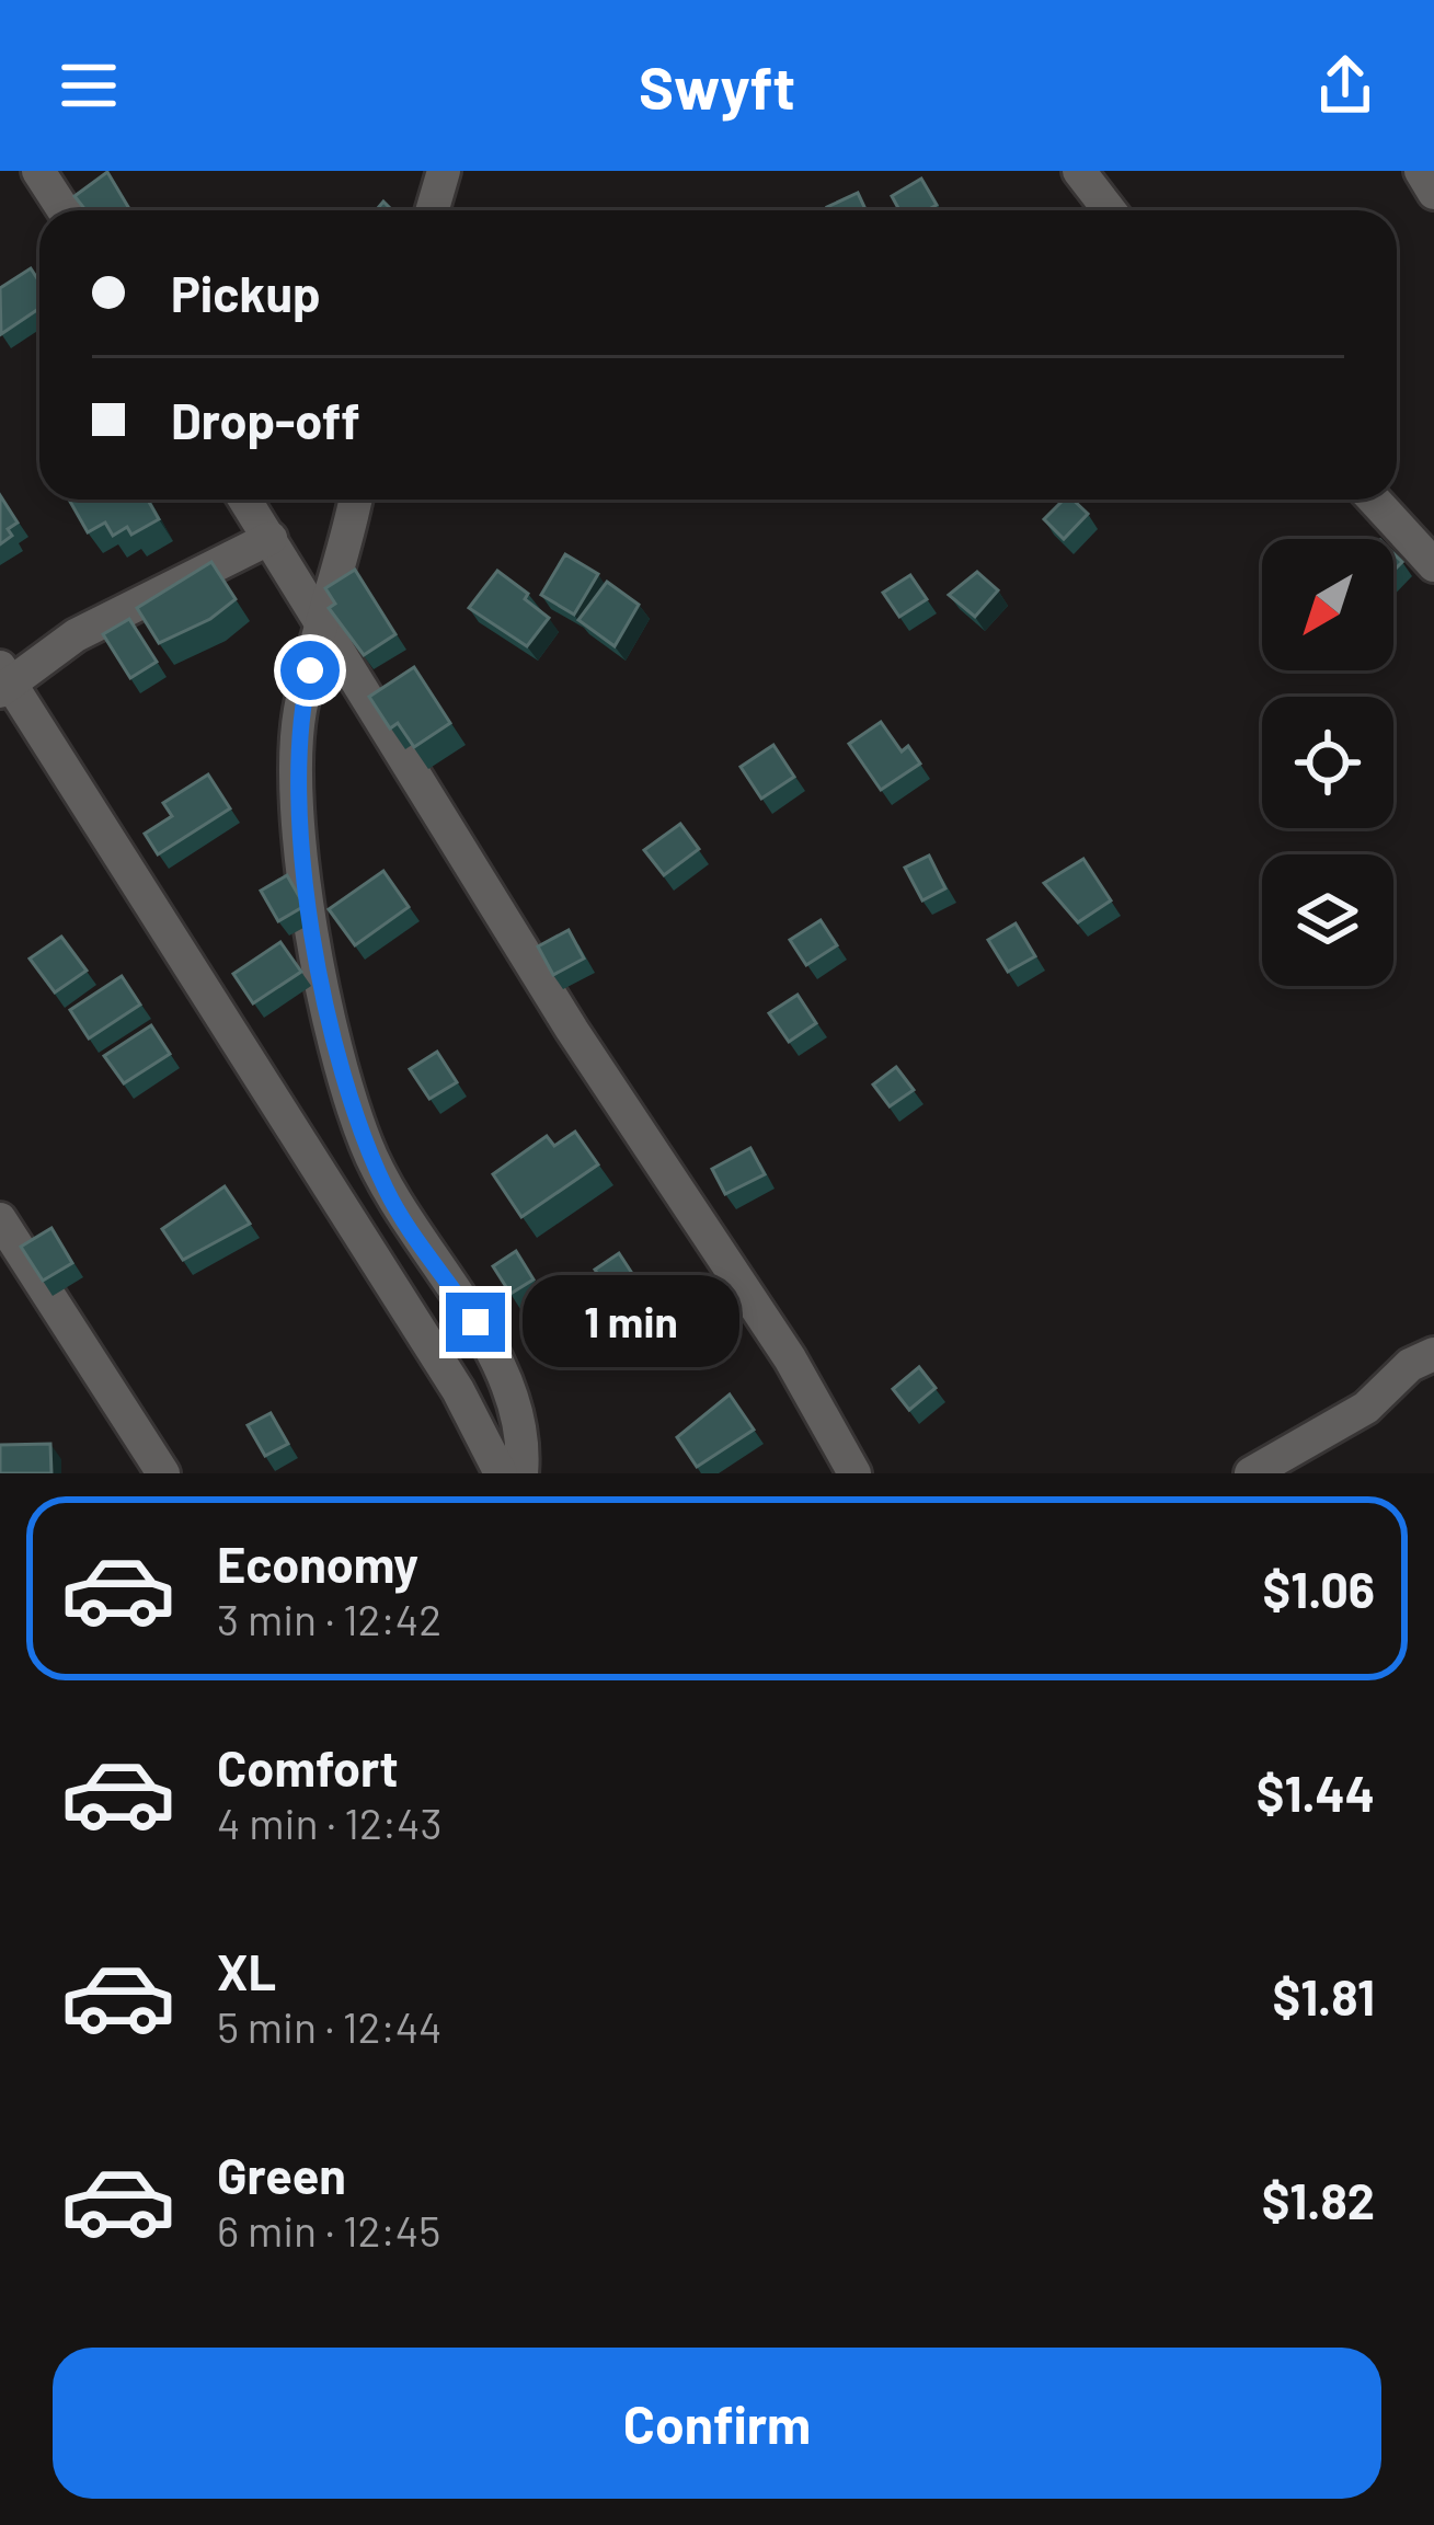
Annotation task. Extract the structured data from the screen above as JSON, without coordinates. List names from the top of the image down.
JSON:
{
  "north": "bottom left",
  "page": {
    "header": "Swyft",
    "banner": ["Pickup", "Drop-off"],
    "bubble": "1 min",
    "list": [
      {
        "name": "Economy",
        "note": "3 min · 12:42",
        "value": "$1.06"
      },
      {
        "name": "Comfort",
        "note": "4 min · 12:43",
        "value": "$1.44"
      },
      {
        "name": "XL",
        "note": "5 min · 12:44",
        "value": "$1.81"
      },
      {
        "name": "Green",
        "note": "6 min · 12:45",
        "value": "$1.82"
      }
    ],
    "buttons": "Confirm"
  }
}
